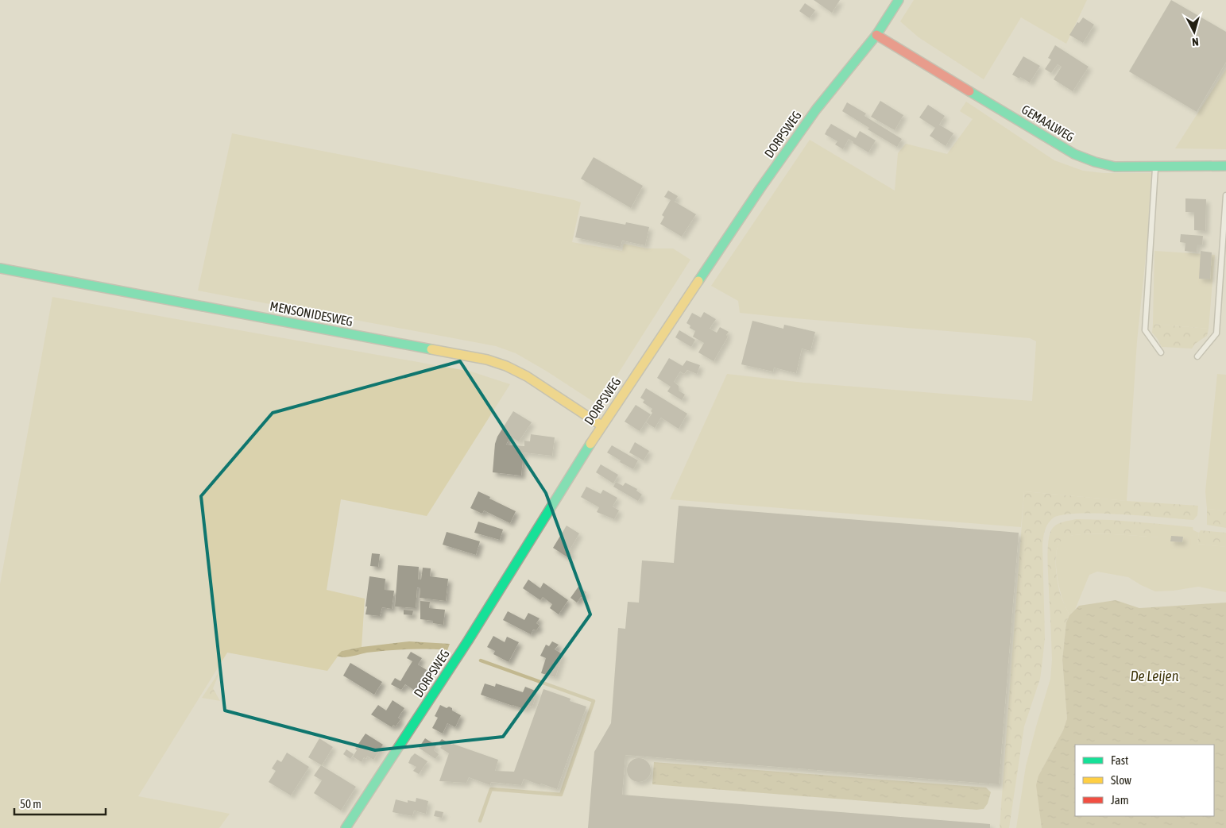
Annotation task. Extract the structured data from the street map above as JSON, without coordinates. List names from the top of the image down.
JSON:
{
  "streets": {
    "street": ["GEMAALWEG", "DORPSWEG", "MENSONIDESWEG"]
  },
  "crossings": [
    ["GEMAALWEG", "DORPSWEG"],
    ["DORPSWEG", "MENSONIDESWEG"]
  ],
  "water": ["De Leijen"],
  "legend": ["Fast", "Slow", "Jam"],
  "scale_bar": "50 m",
  "north": "bottom"
}
